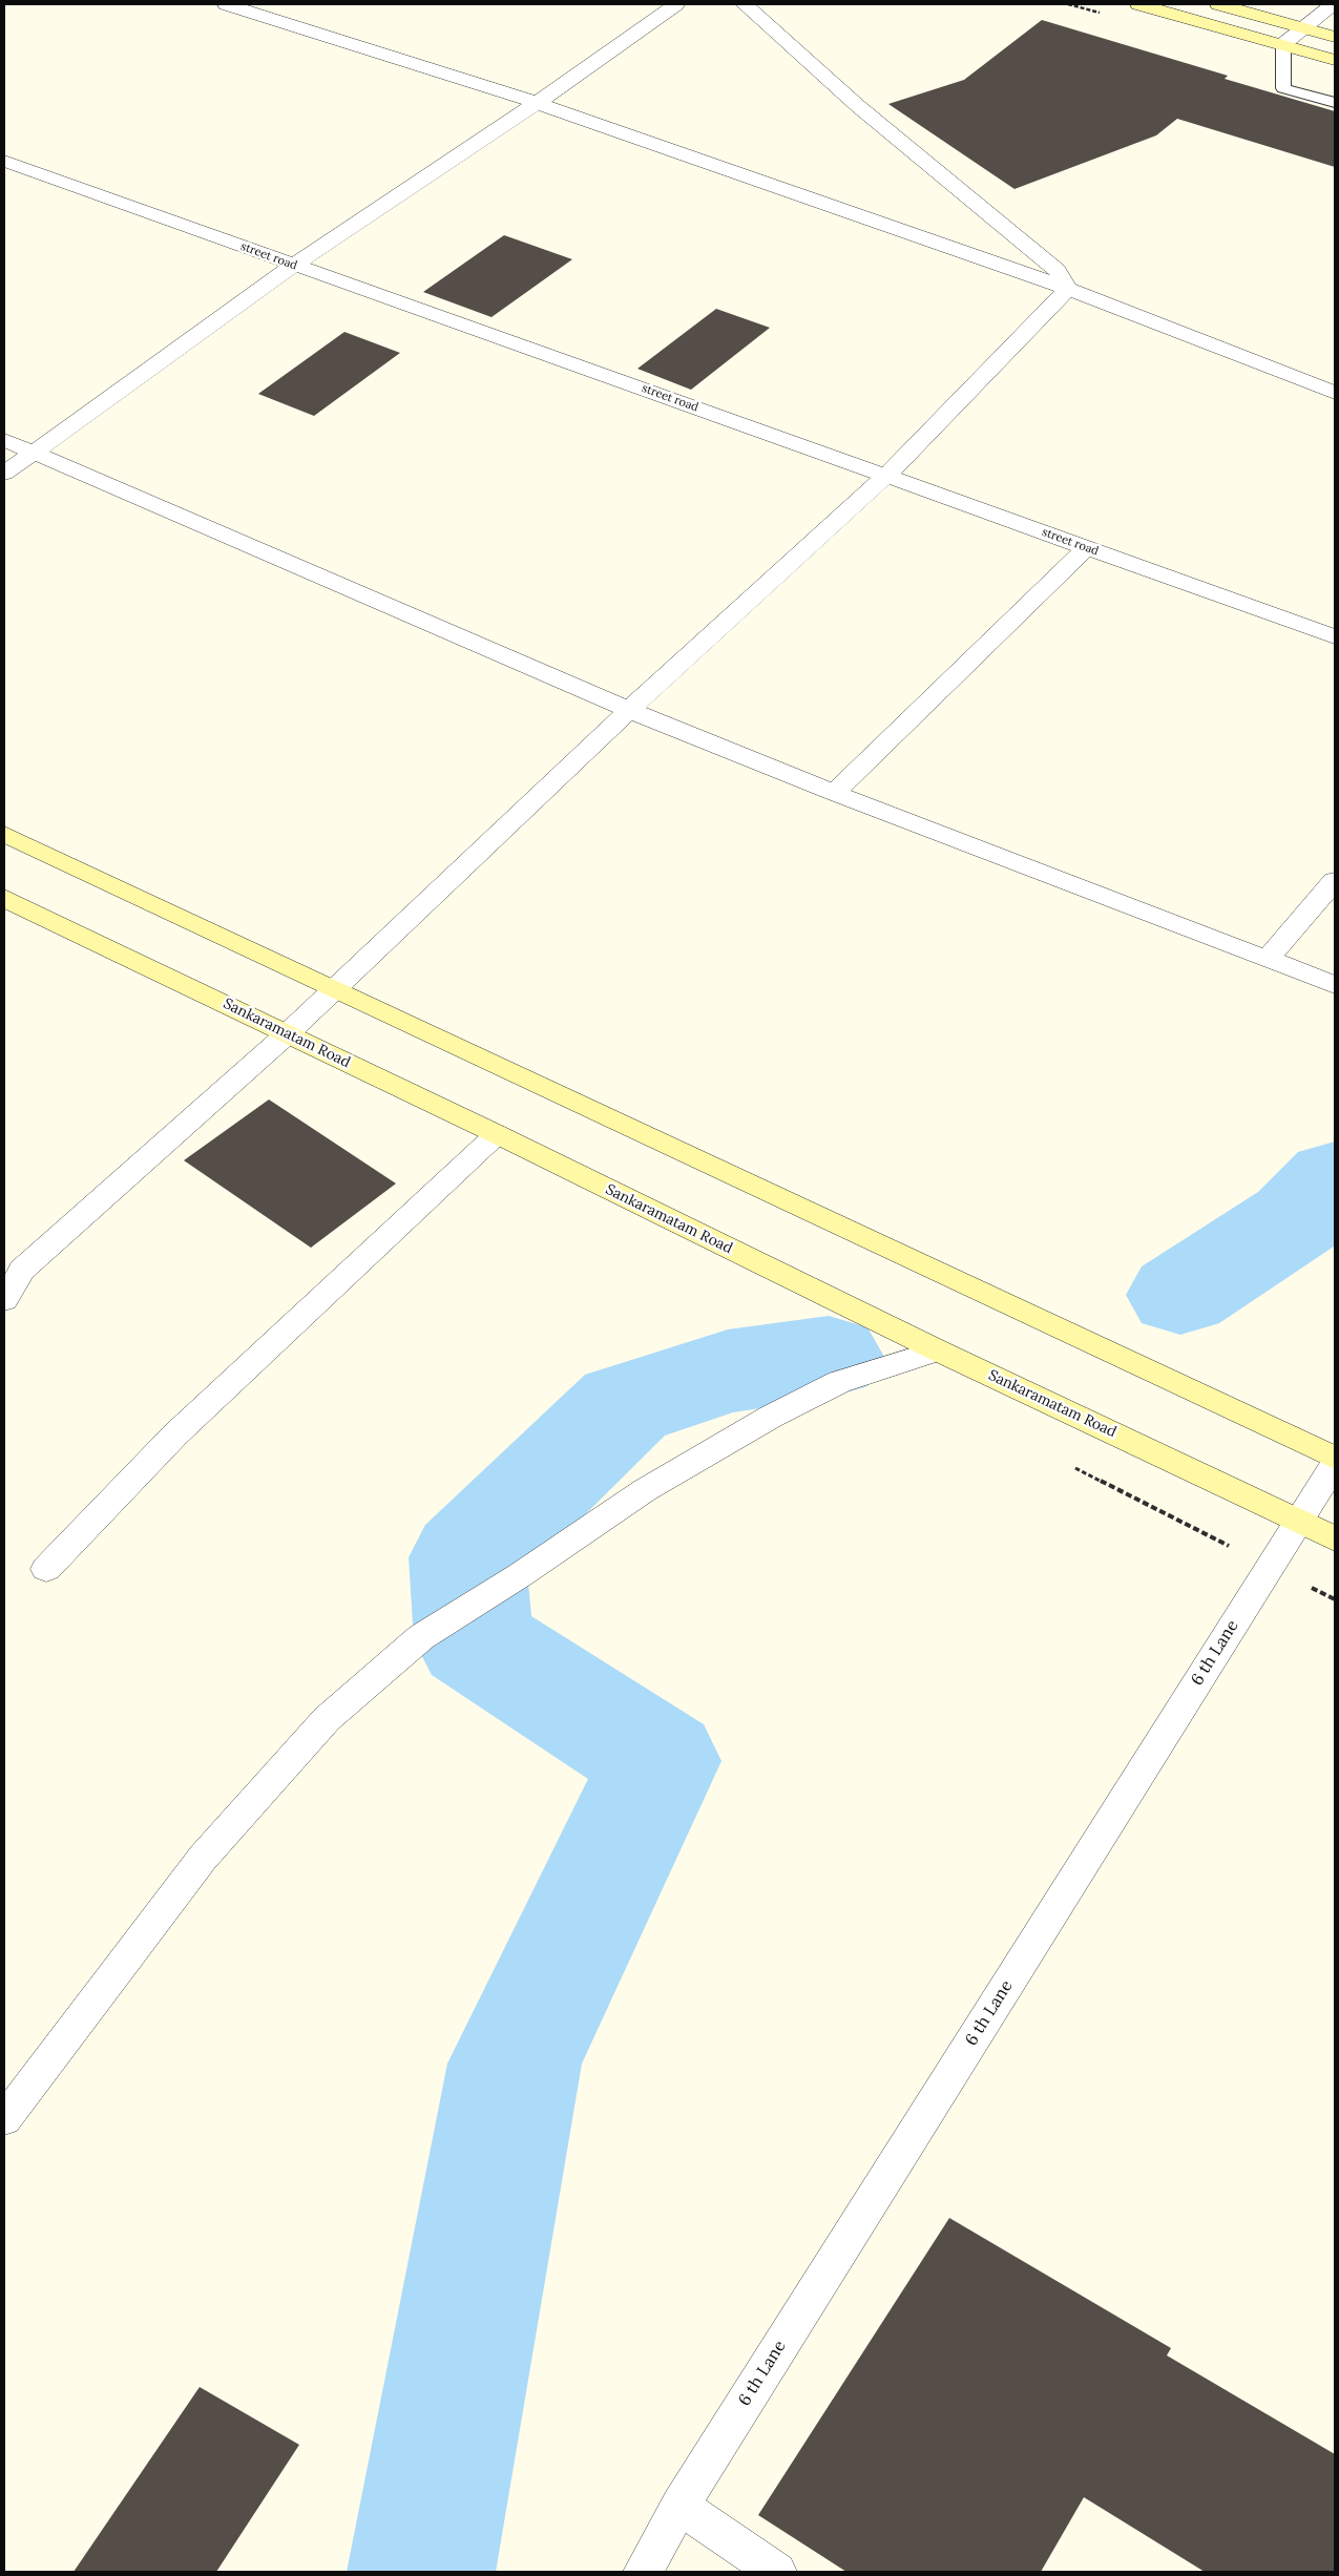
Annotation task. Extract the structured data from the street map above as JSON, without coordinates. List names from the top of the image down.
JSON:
{
  "streets": {
    "main road": ["Sankaramatam Road"],
    "street": ["street road", "6 th Lane"]
  },
  "crossings": [
    ["Sankaramatam Road", "6 th Lane"]
  ]
}
